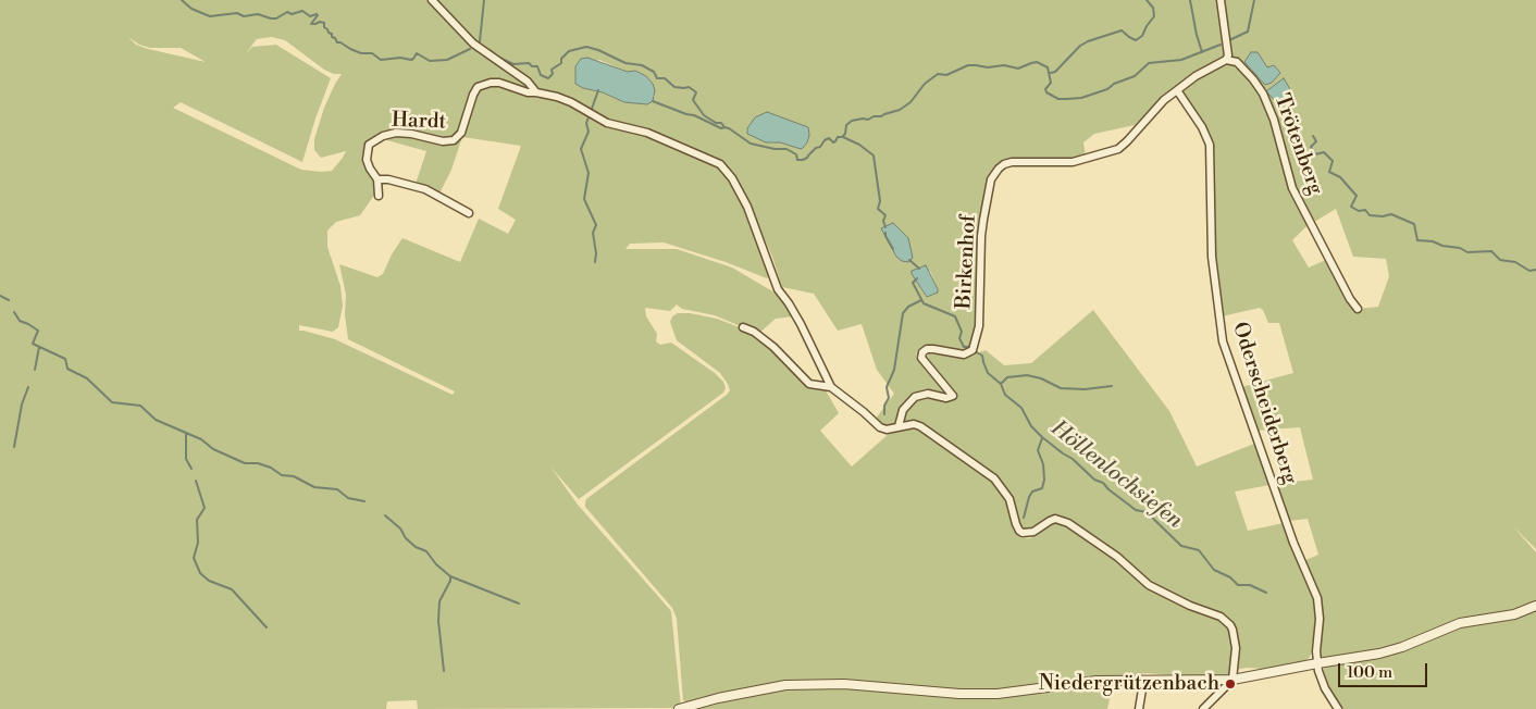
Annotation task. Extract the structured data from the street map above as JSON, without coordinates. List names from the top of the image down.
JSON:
{
  "streets": {
    "street": [
      "Hardt",
      "Trötenberg",
      "Birkenhof",
      "Oderscheiderberg"
    ]
  },
  "crossings": [
    ["Birkenhof", "Oderscheiderberg"]
  ],
  "water": ["Höllenlochsiefen"],
  "places": ["Niedergrützenbach"],
  "scale_bar": "100 m"
}
